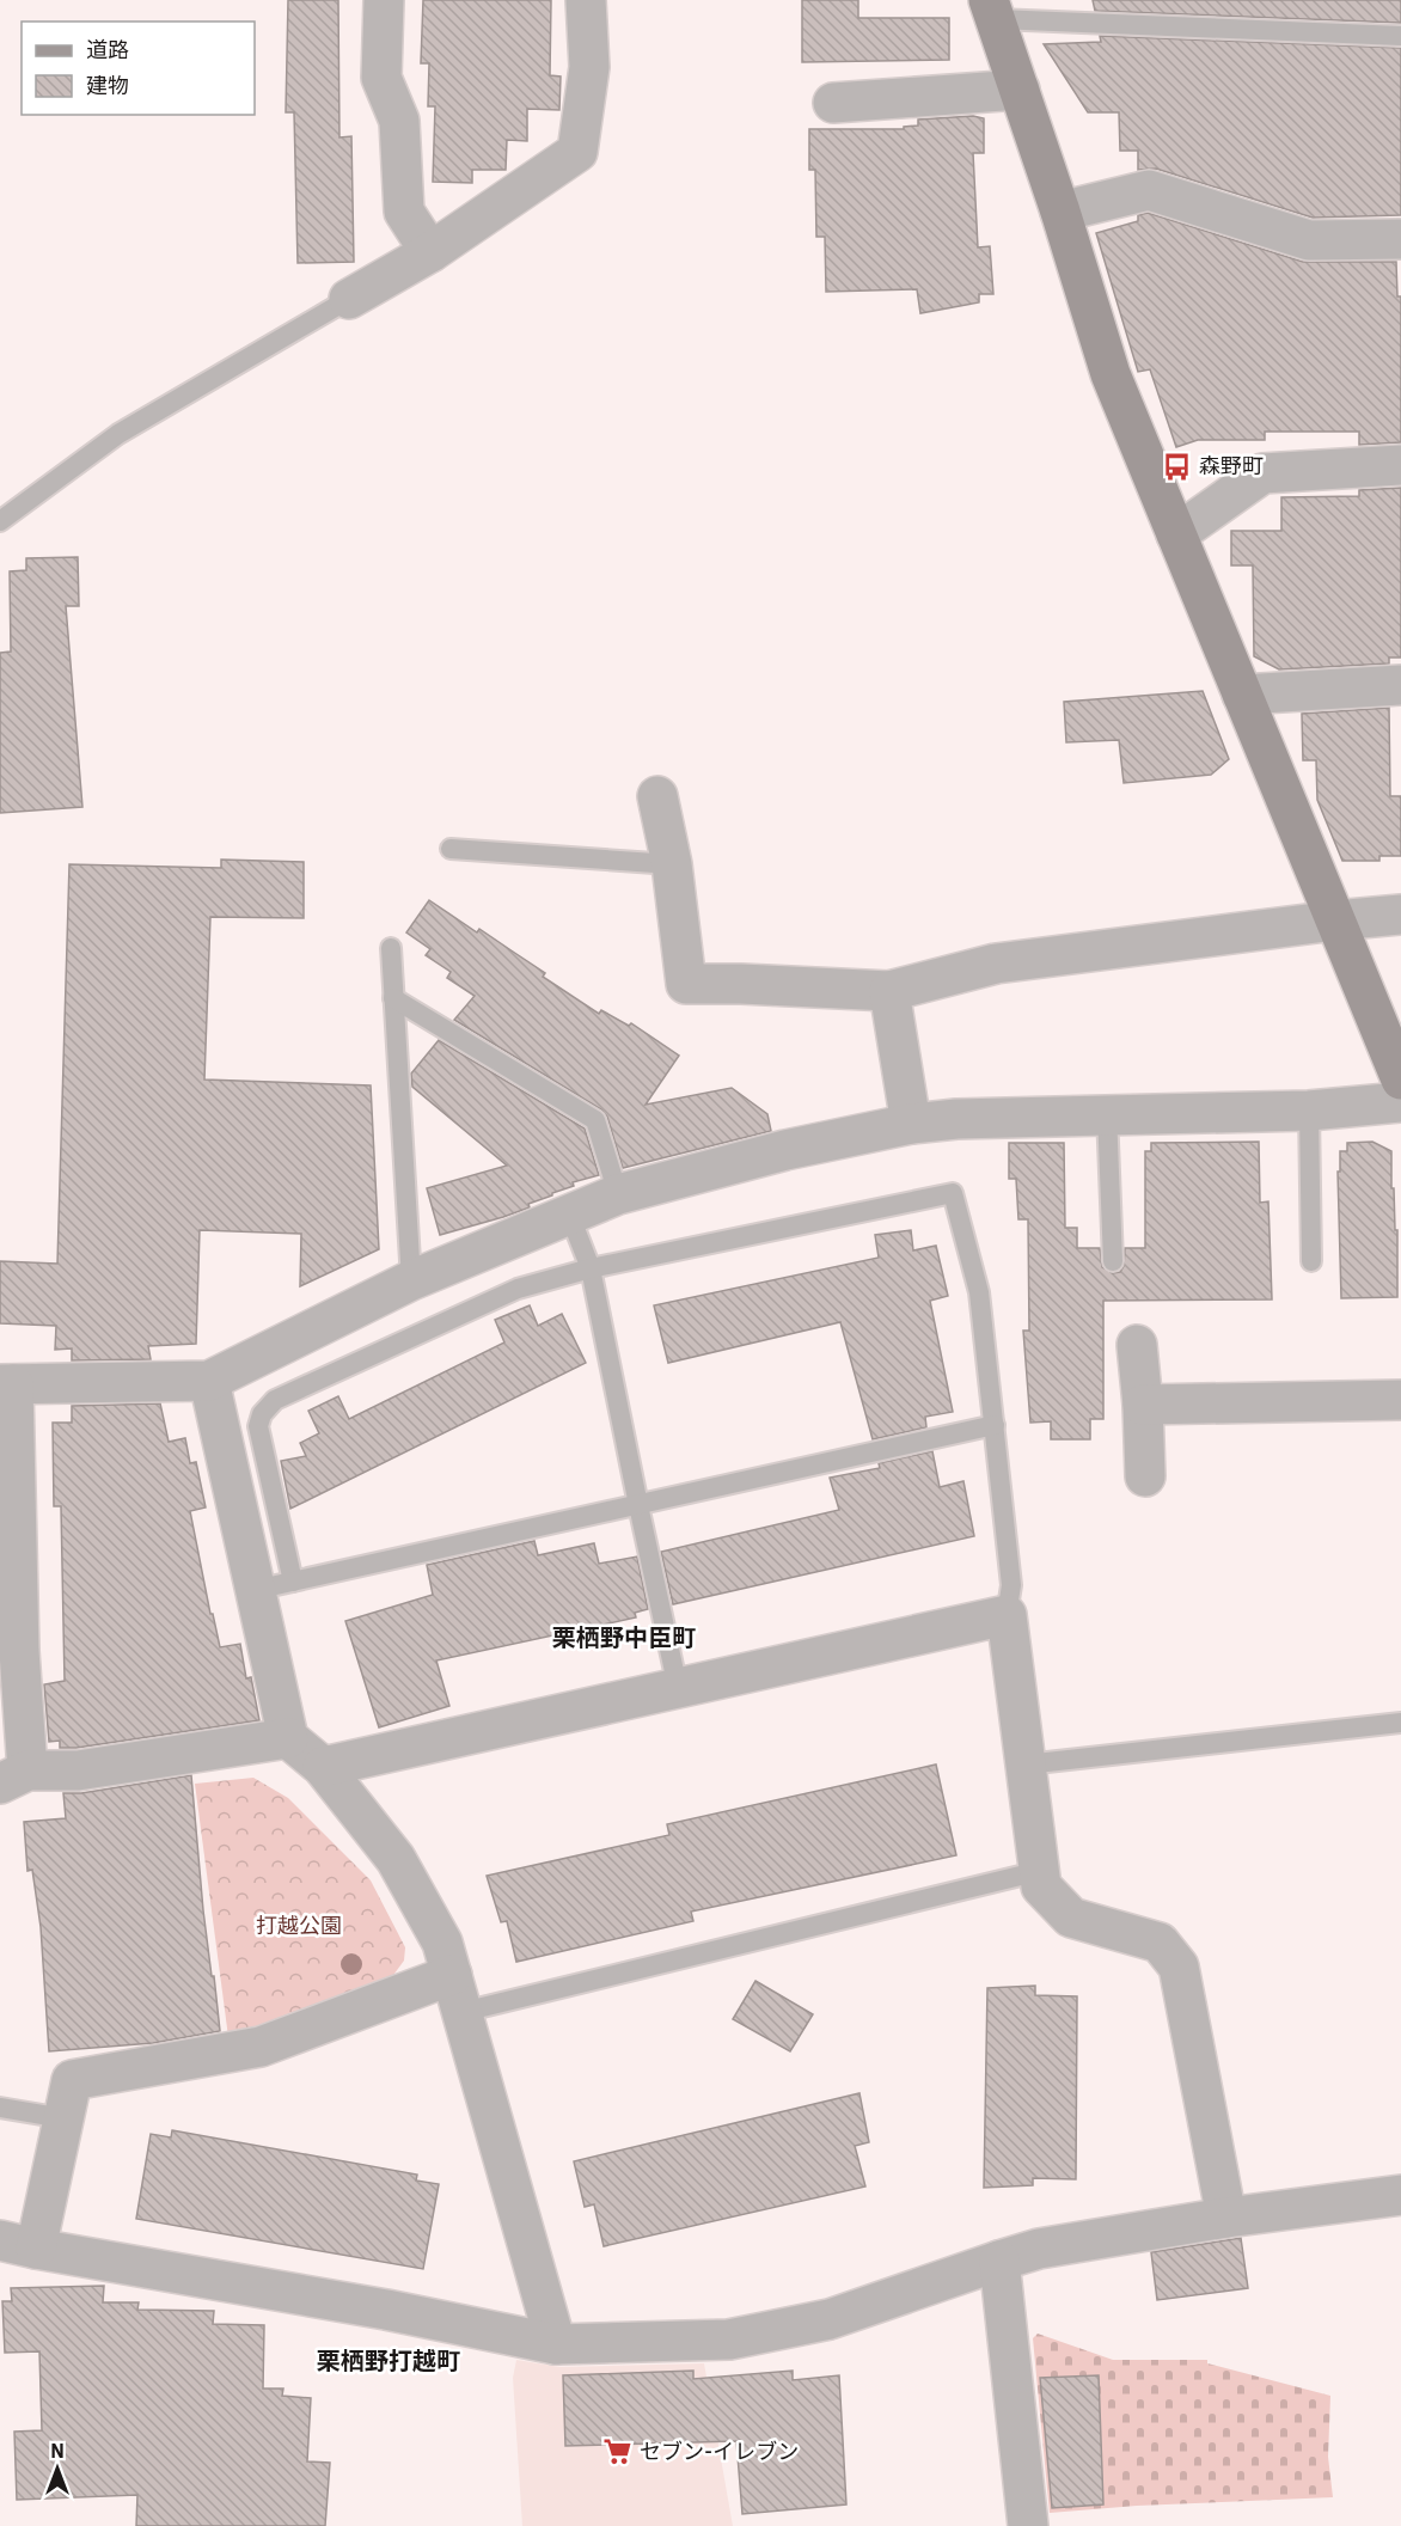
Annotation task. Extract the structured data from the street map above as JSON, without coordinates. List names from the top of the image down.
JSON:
{
  "districts": ["栗栖野中臣町", "栗栖野打越町"],
  "parks": ["打越公園"],
  "places": {
    "bus stop": ["森野町"],
    "supermarket": ["セブン-イレブン"]
  },
  "legend": ["道路", "建物"],
  "north": "top"
}
